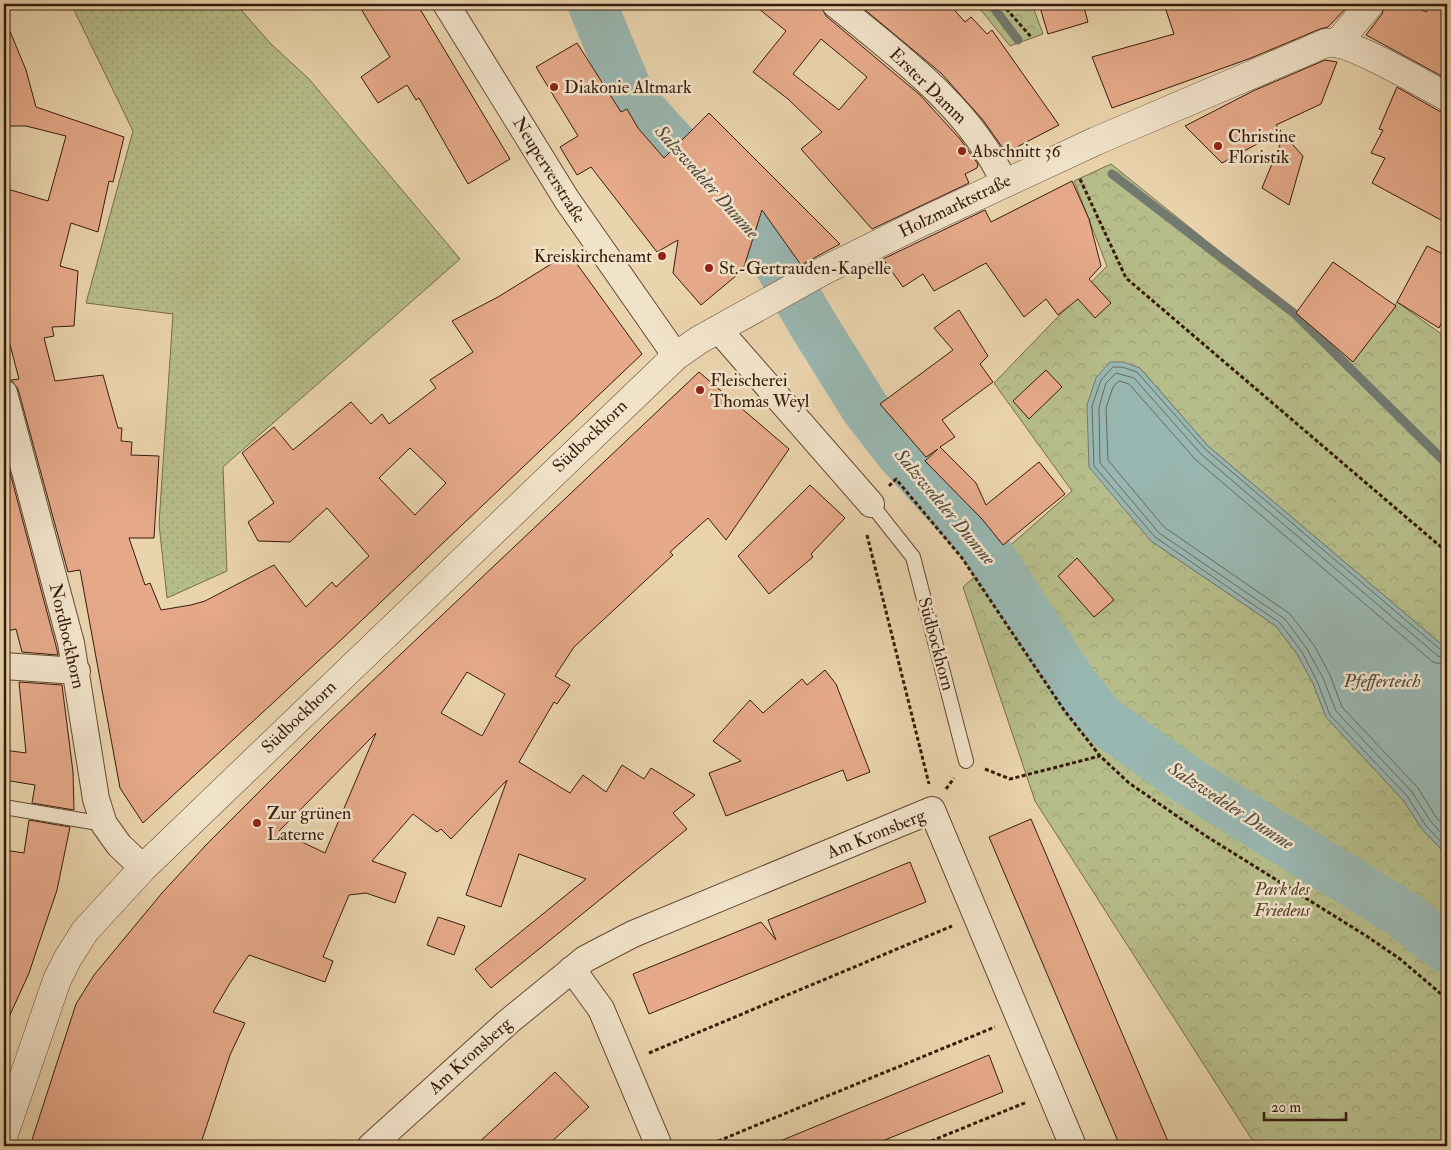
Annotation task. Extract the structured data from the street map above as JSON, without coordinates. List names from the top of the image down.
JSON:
{
  "streets": {
    "street": [
      "Erster Damm",
      "Neuperverstraße",
      "Holzmarktstraße",
      "Südbockhorn",
      "Nordbockhorn",
      "Am Kronsberg"
    ]
  },
  "crossings": [
    ["Erster Damm", "Holzmarktstraße"],
    ["Neuperverstraße", "Holzmarktstraße"],
    ["Neuperverstraße", "Südbockhorn"],
    ["Holzmarktstraße", "Südbockhorn"],
    ["Südbockhorn", "Nordbockhorn"]
  ],
  "water": ["Salzwedeler Dumme", "Pfefferteich"],
  "parks": ["Park des Friedens"],
  "places": [
    "Diakonie Altmark",
    "Christine Floristik",
    "Abschnitt 36",
    "Kreiskirchenamt",
    "St.-Gertrauden-Kapelle",
    "Fleischerei Thomas Weyl",
    "Zur grünen Laterne"
  ],
  "scale_bar": "20 m"
}
